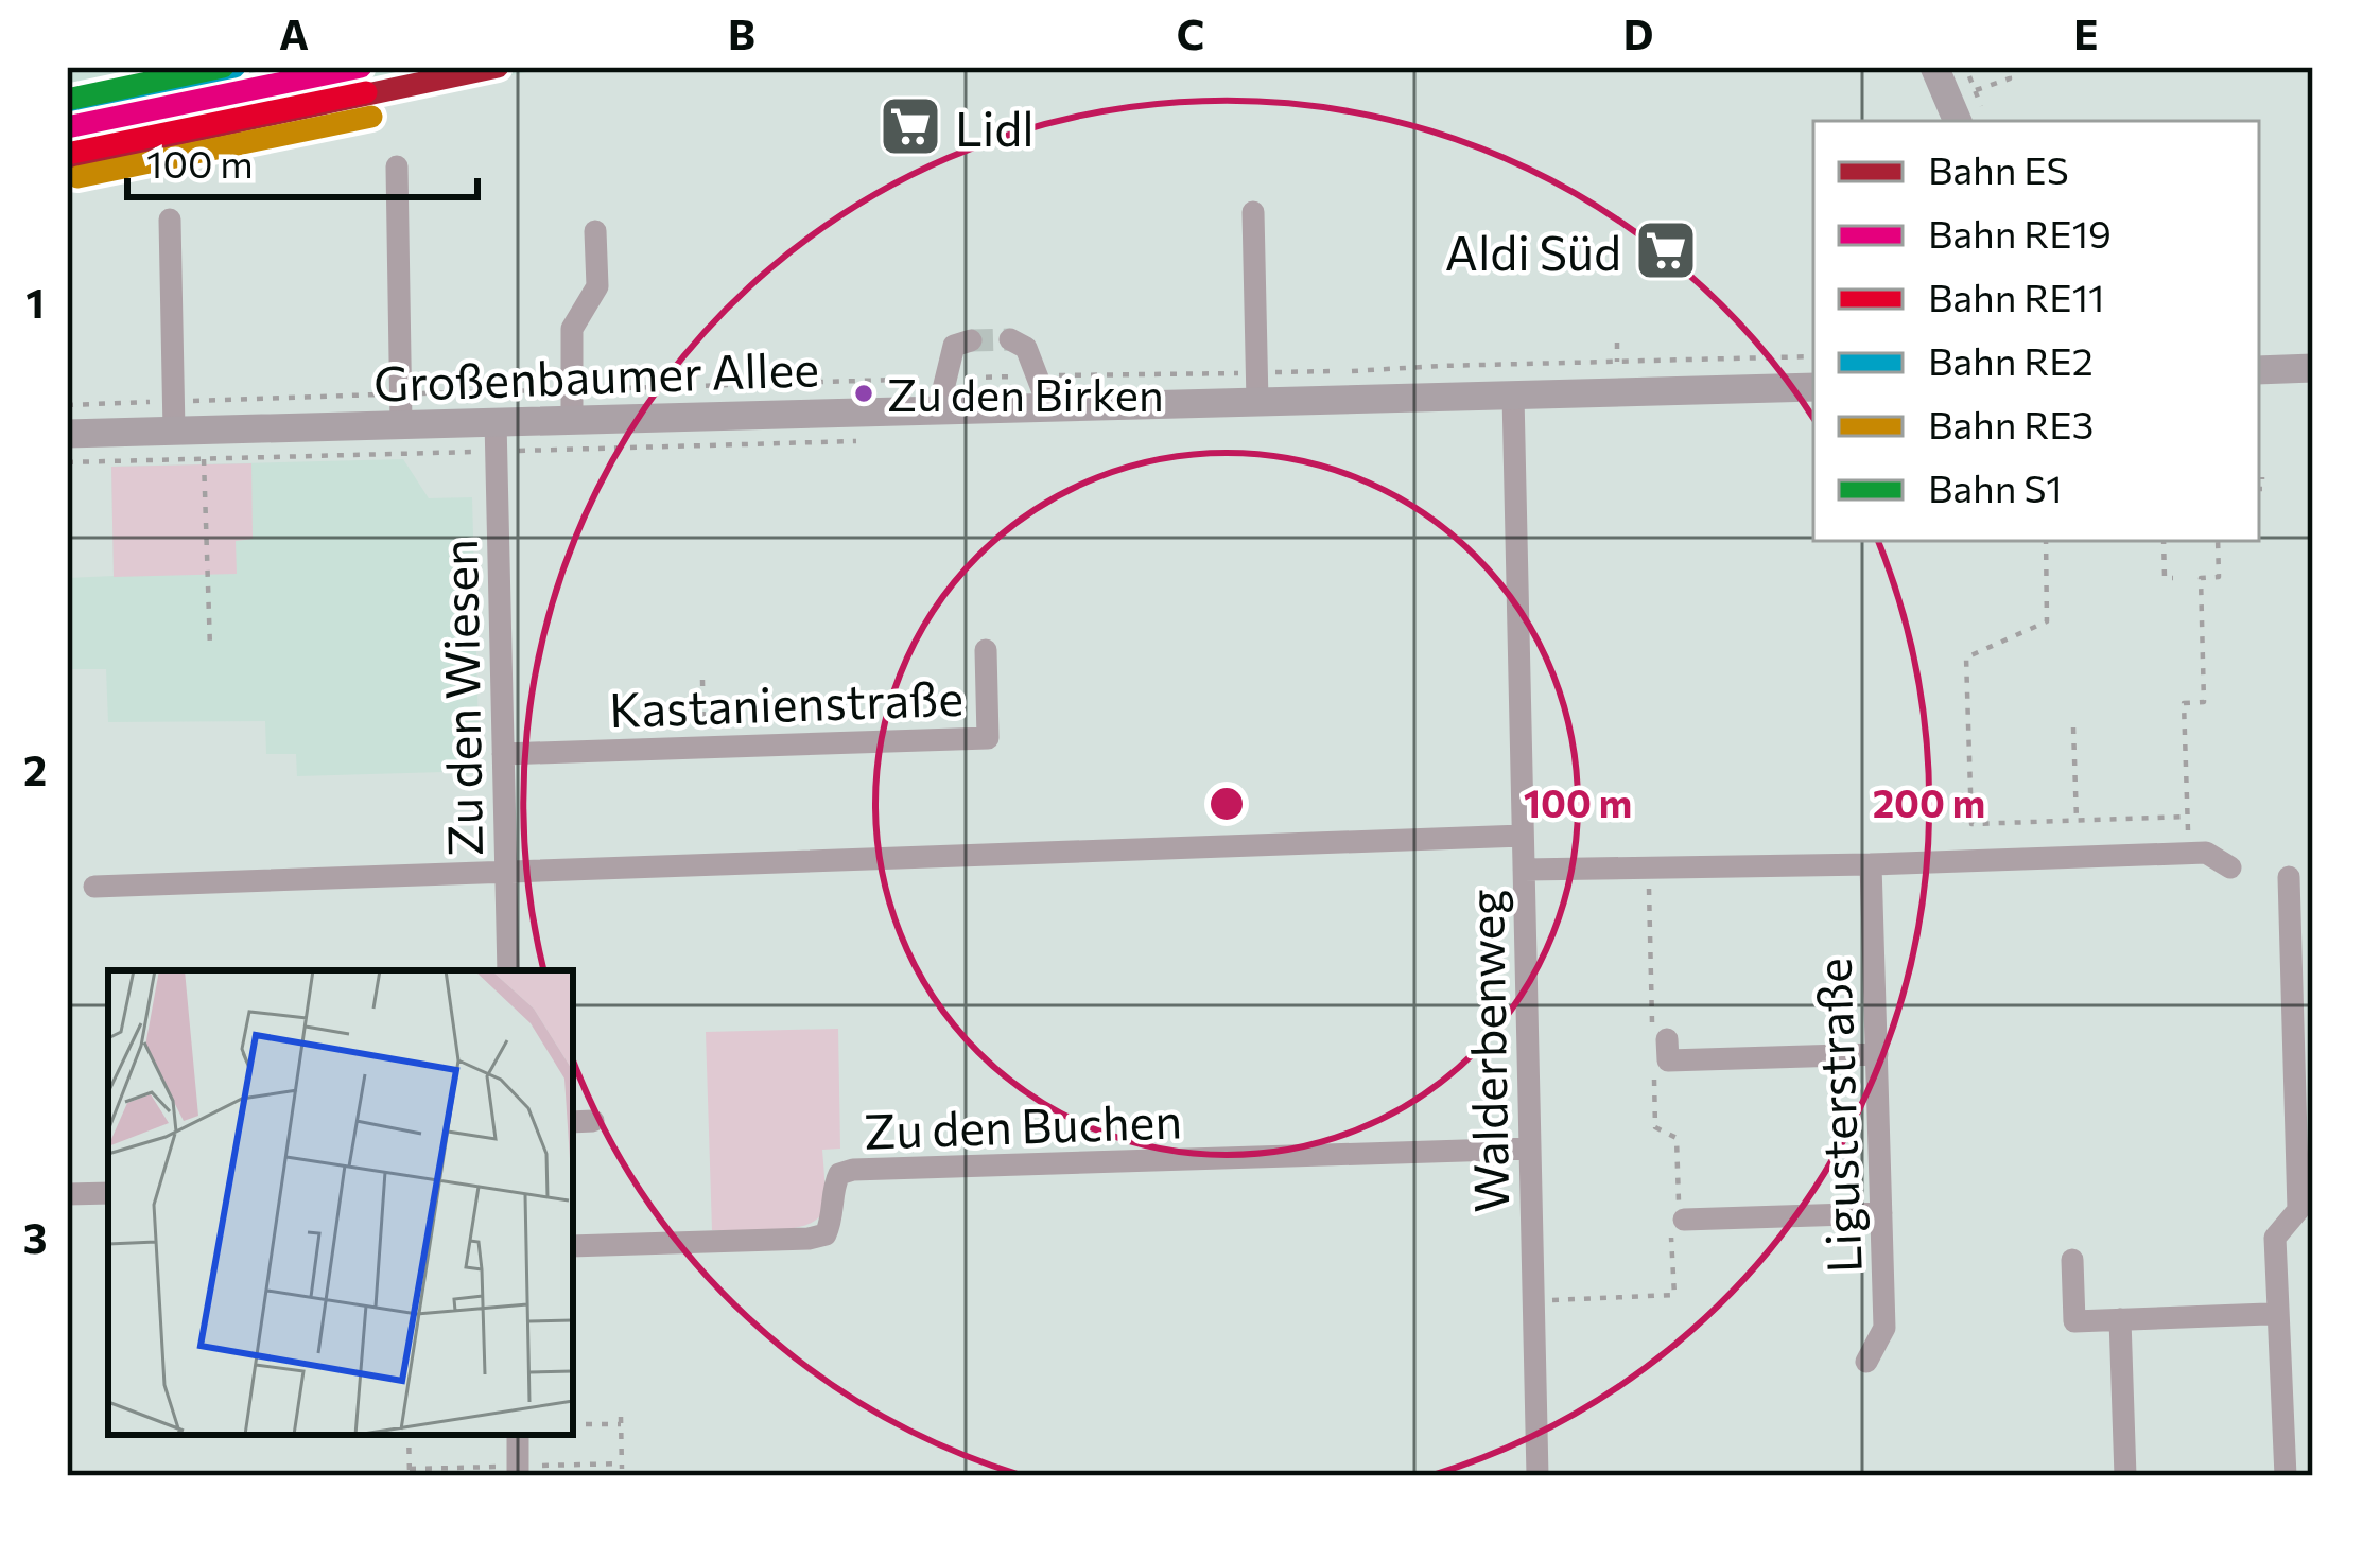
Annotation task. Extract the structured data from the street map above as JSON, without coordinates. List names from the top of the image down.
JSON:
{
  "streets": {
    "main road": ["Großenbaumer Allee"],
    "street": [
      "Zu den Wiesen",
      "Kastanienstraße",
      "Walderbenweg",
      "Ligusterstraße",
      "Zu den Buchen"
    ]
  },
  "crossings": [
    ["Großenbaumer Allee", "Zu den Wiesen"],
    ["Großenbaumer Allee", "Walderbenweg"],
    ["Zu den Wiesen", "Kastanienstraße"],
    ["Walderbenweg", "Zu den Buchen"]
  ],
  "places": {
    "supermarket": ["Lidl", "Aldi Süd"],
    "other": ["Zu den Birken"]
  },
  "lines": [
    "rail line ES",
    "rail line RE19",
    "rail line RE2",
    "rail line S1",
    "rail line RE11",
    "rail line RE3"
  ],
  "legend": [
    "Bahn ES",
    "Bahn RE19",
    "Bahn RE11",
    "Bahn RE2",
    "Bahn RE3",
    "Bahn S1"
  ],
  "scale_bar": "100 m",
  "grid": {
    "columns": [
      "A",
      "B",
      "C",
      "D",
      "E"
    ],
    "rows": ["1", "2", "3"]
  },
  "rings": ["100 m", "200 m"]
}
